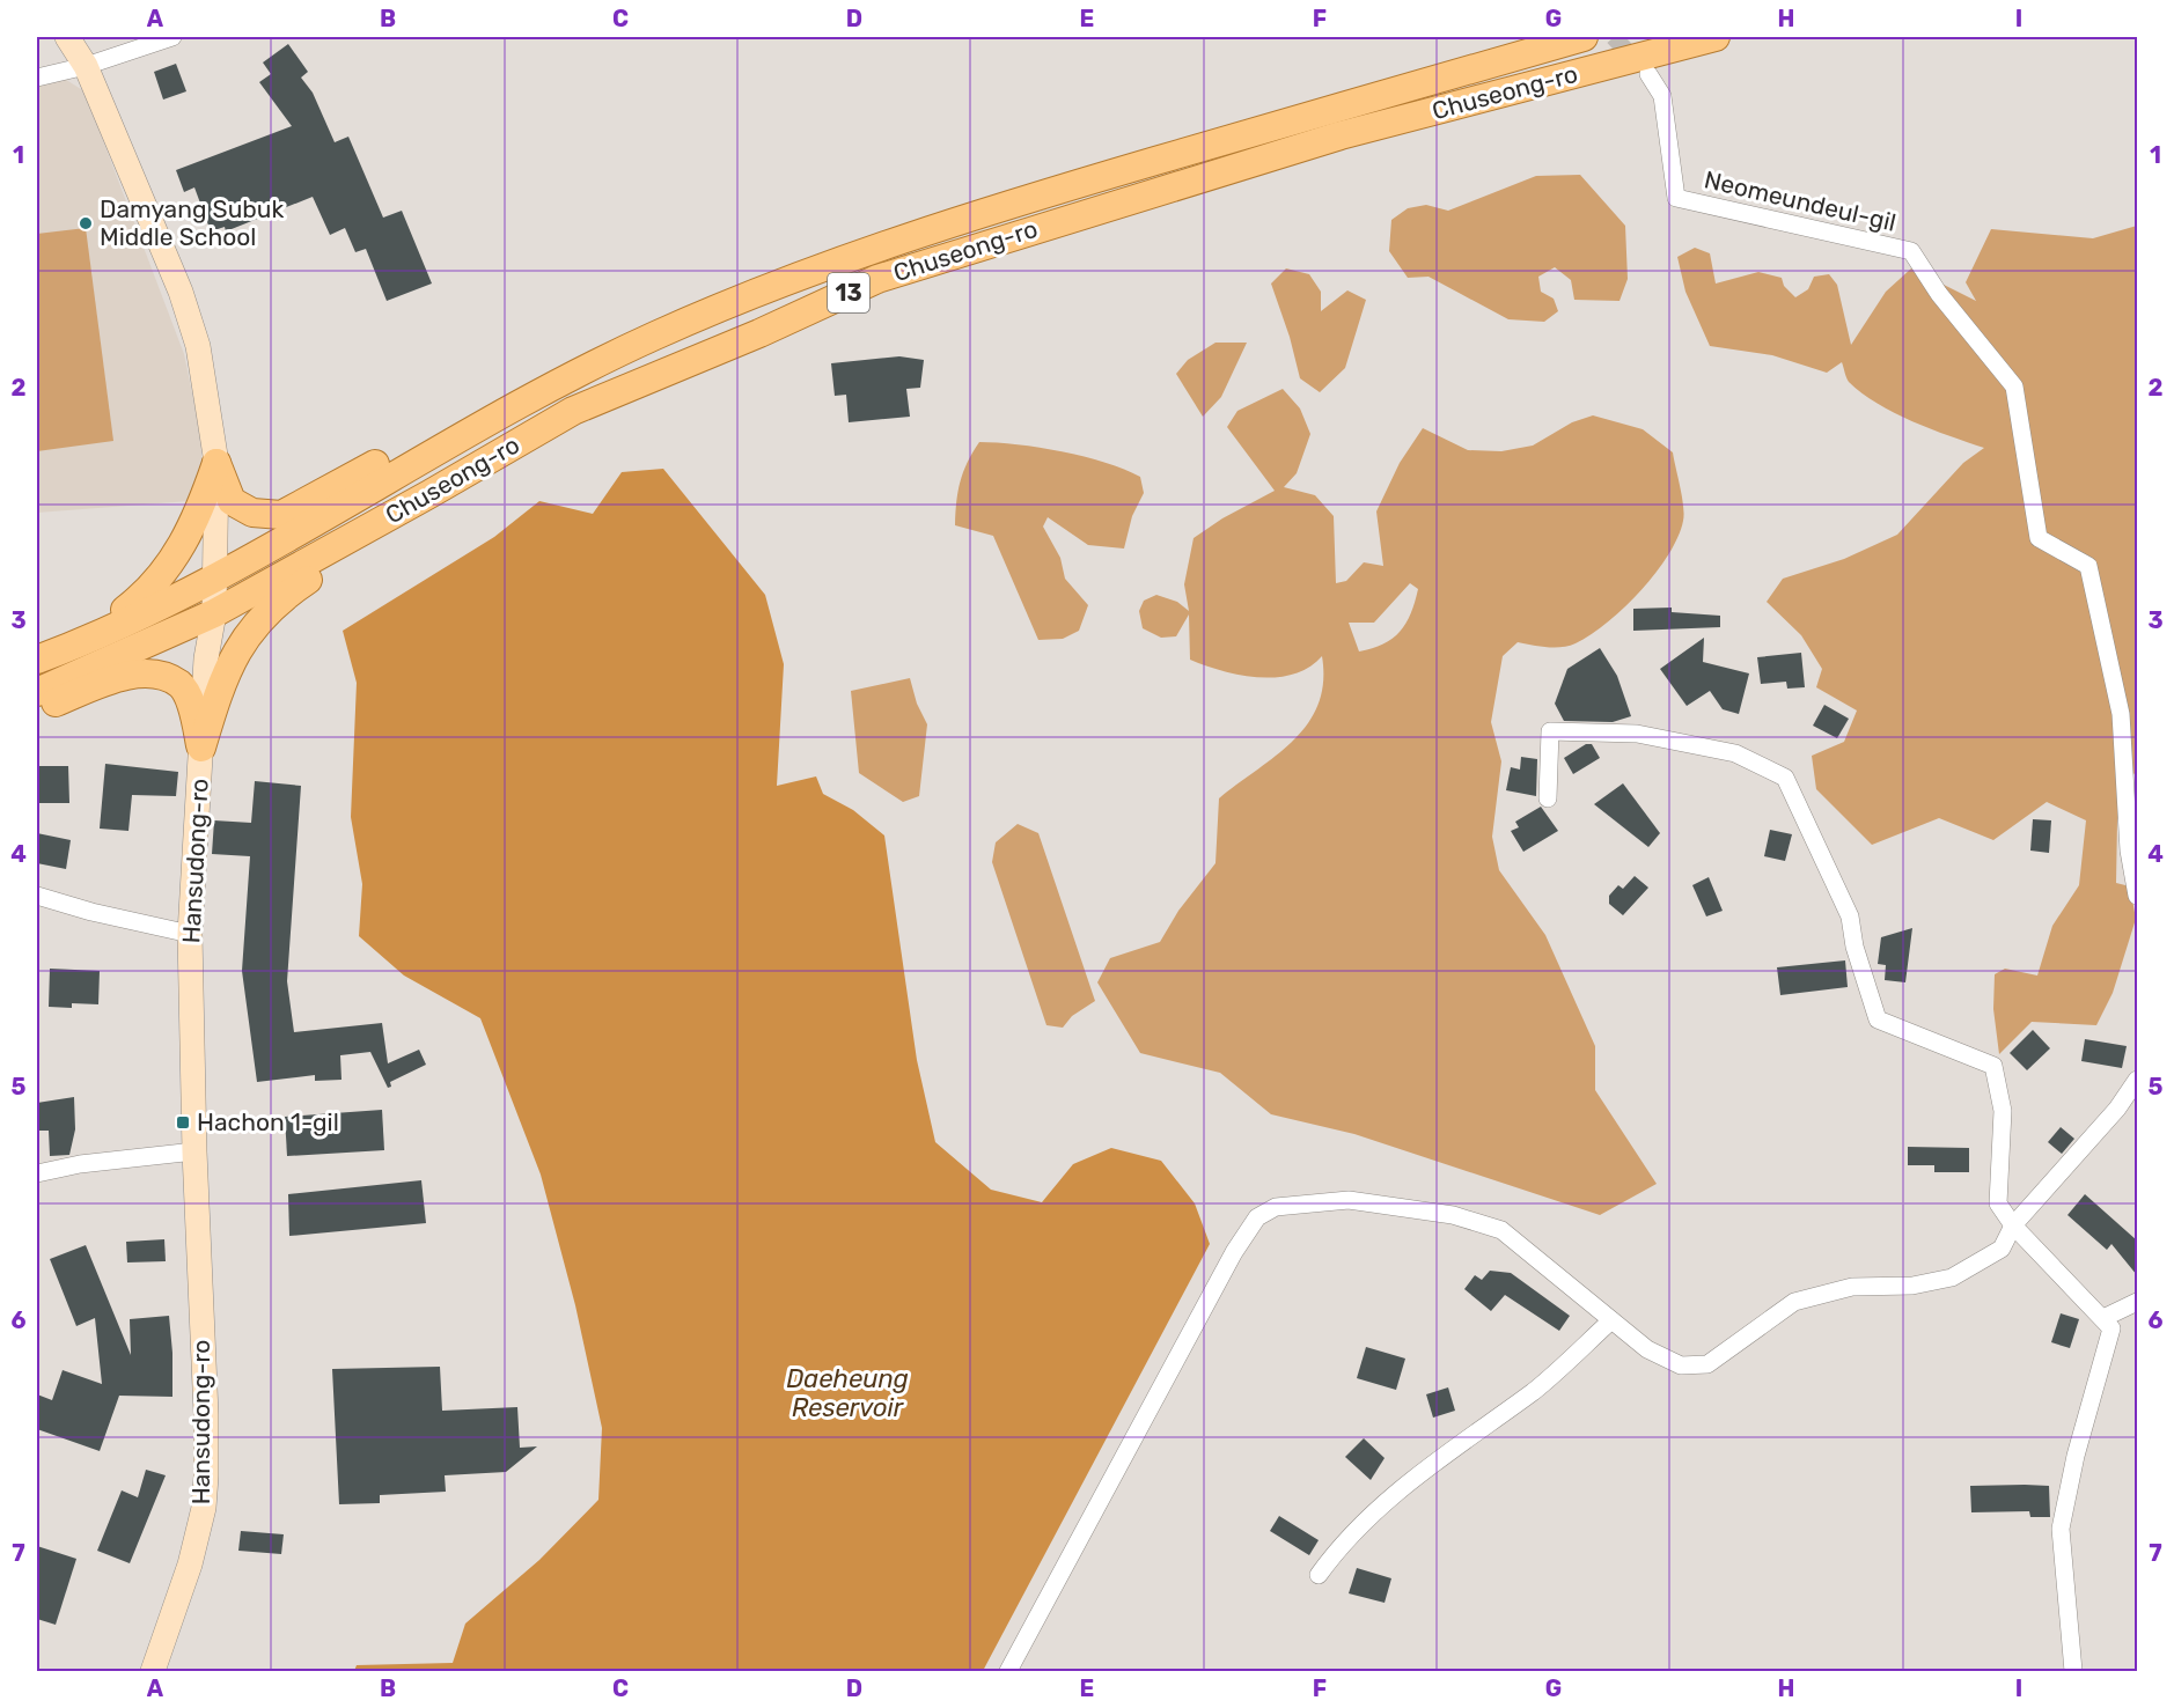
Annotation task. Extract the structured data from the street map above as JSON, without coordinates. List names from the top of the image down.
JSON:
{
  "streets": {
    "main road": ["Chuseong-ro", "13"],
    "street": ["Neomeundeul-gil", "Hansudong-ro"]
  },
  "crossings": [
    ["Chuseong-ro", "Hansudong-ro"]
  ],
  "water": ["Daeheung Reservoir"],
  "places": {
    "other": ["Damyang Subuk Middle School"],
    "transit": ["Hachon 1-gil"]
  },
  "grid": {
    "columns": [
      "A",
      "B",
      "C",
      "D",
      "E",
      "F",
      "G",
      "H",
      "I"
    ],
    "rows": [
      "1",
      "2",
      "3",
      "4",
      "5",
      "6",
      "7"
    ]
  }
}
